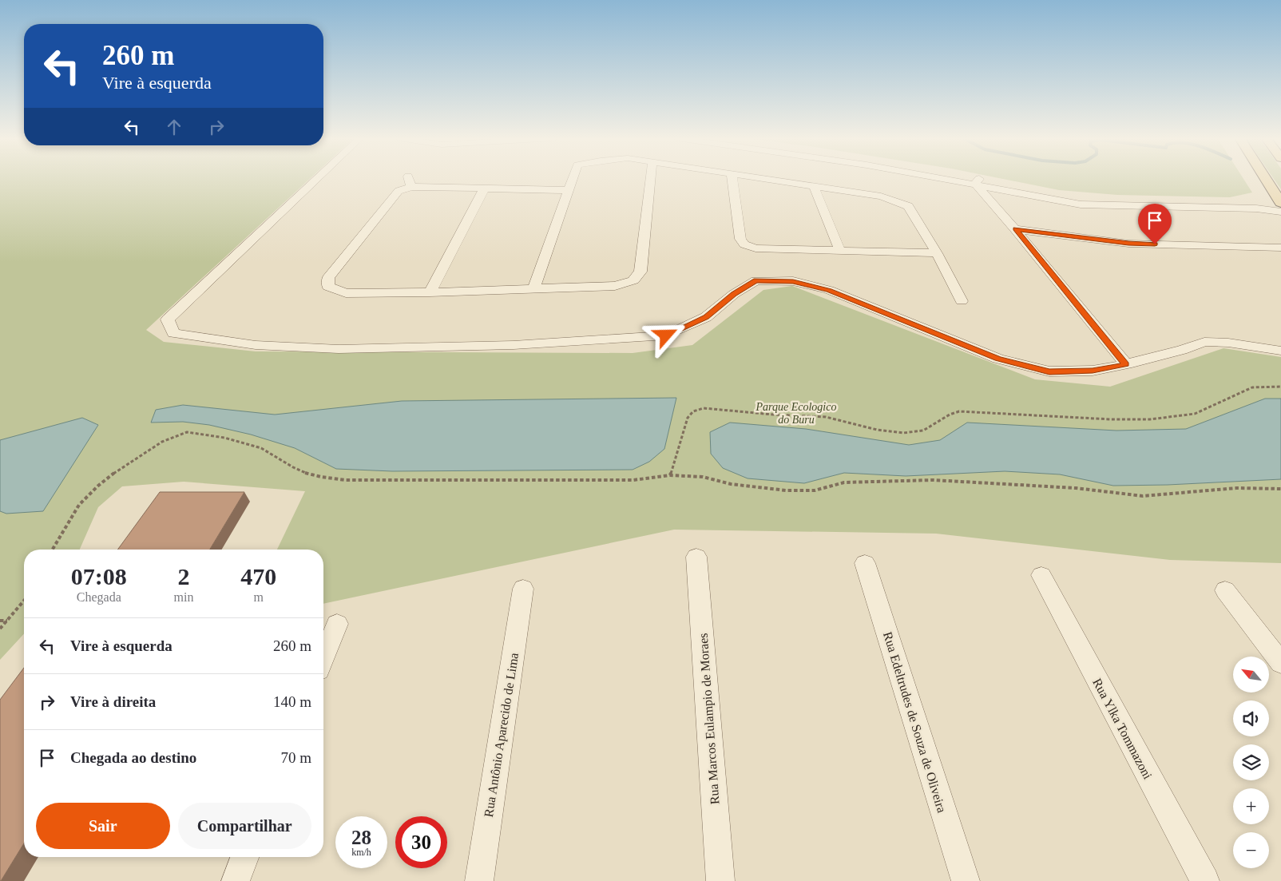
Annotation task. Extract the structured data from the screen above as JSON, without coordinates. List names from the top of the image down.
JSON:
{
  "streets": {
    "street": [
      "Rua Marcos Eulampio de Moraes",
      "Rua Edeltrudes de Souza de Oliveira",
      "Rua Ylka Tommazoni",
      "Rua Antônio Aparecido de Lima"
    ]
  },
  "parks": ["Parque Ecologico do Buru"],
  "north": "top left",
  "page": {
    "turn": ["260 m", "Vire à esquerda"],
    "eta": [
      "07:08",
      "Chegada",
      "2",
      "min",
      "470",
      "m"
    ],
    "list": [
      {
        "name": "Vire à esquerda",
        "value": "260 m"
      },
      {
        "name": "Vire à direita",
        "value": "140 m"
      },
      {
        "name": "Chegada ao destino",
        "value": "70 m"
      }
    ],
    "map_buttons": ["+", "−"],
    "buttons": ["Sair", "Compartilhar"],
    "speed": "28 km/h",
    "limit": "30"
  }
}
